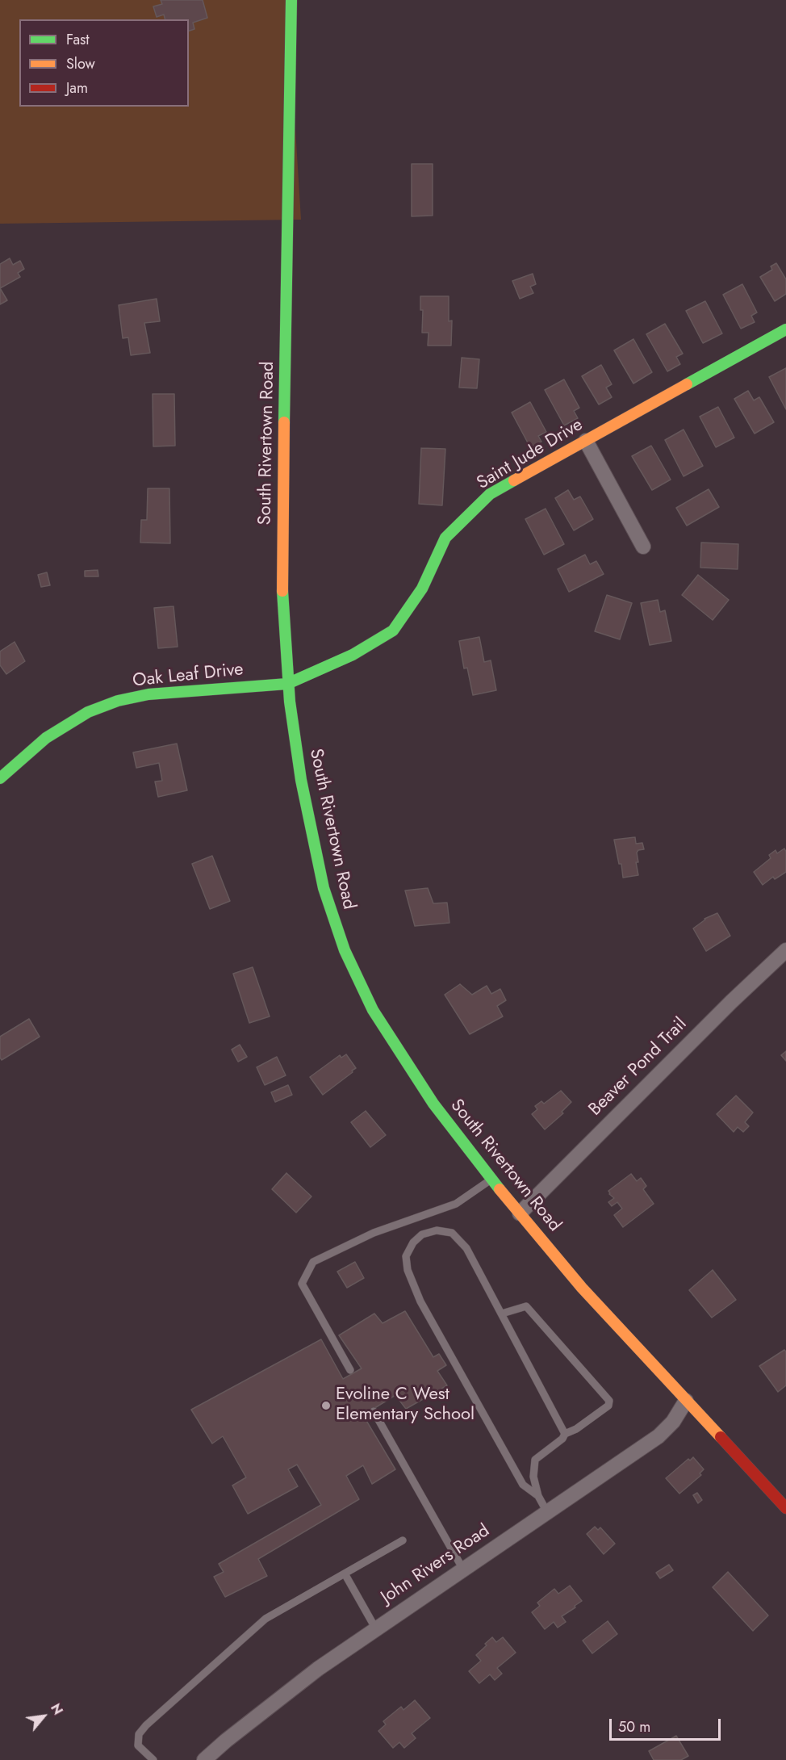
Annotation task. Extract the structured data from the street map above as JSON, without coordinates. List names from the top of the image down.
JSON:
{
  "streets": {
    "main road": ["South Rivertown Road", "Saint Jude Drive", "Oak Leaf Drive"],
    "street": ["Beaver Pond Trail", "John Rivers Road"]
  },
  "crossings": [
    ["South Rivertown Road", "Saint Jude Drive"],
    ["South Rivertown Road", "Oak Leaf Drive"],
    ["South Rivertown Road", "Beaver Pond Trail"],
    ["South Rivertown Road", "John Rivers Road"],
    ["Saint Jude Drive", "Oak Leaf Drive"]
  ],
  "places": ["Evoline C West Elementary School"],
  "legend": ["Fast", "Slow", "Jam"],
  "scale_bar": "50 m",
  "north": "top right"
}
